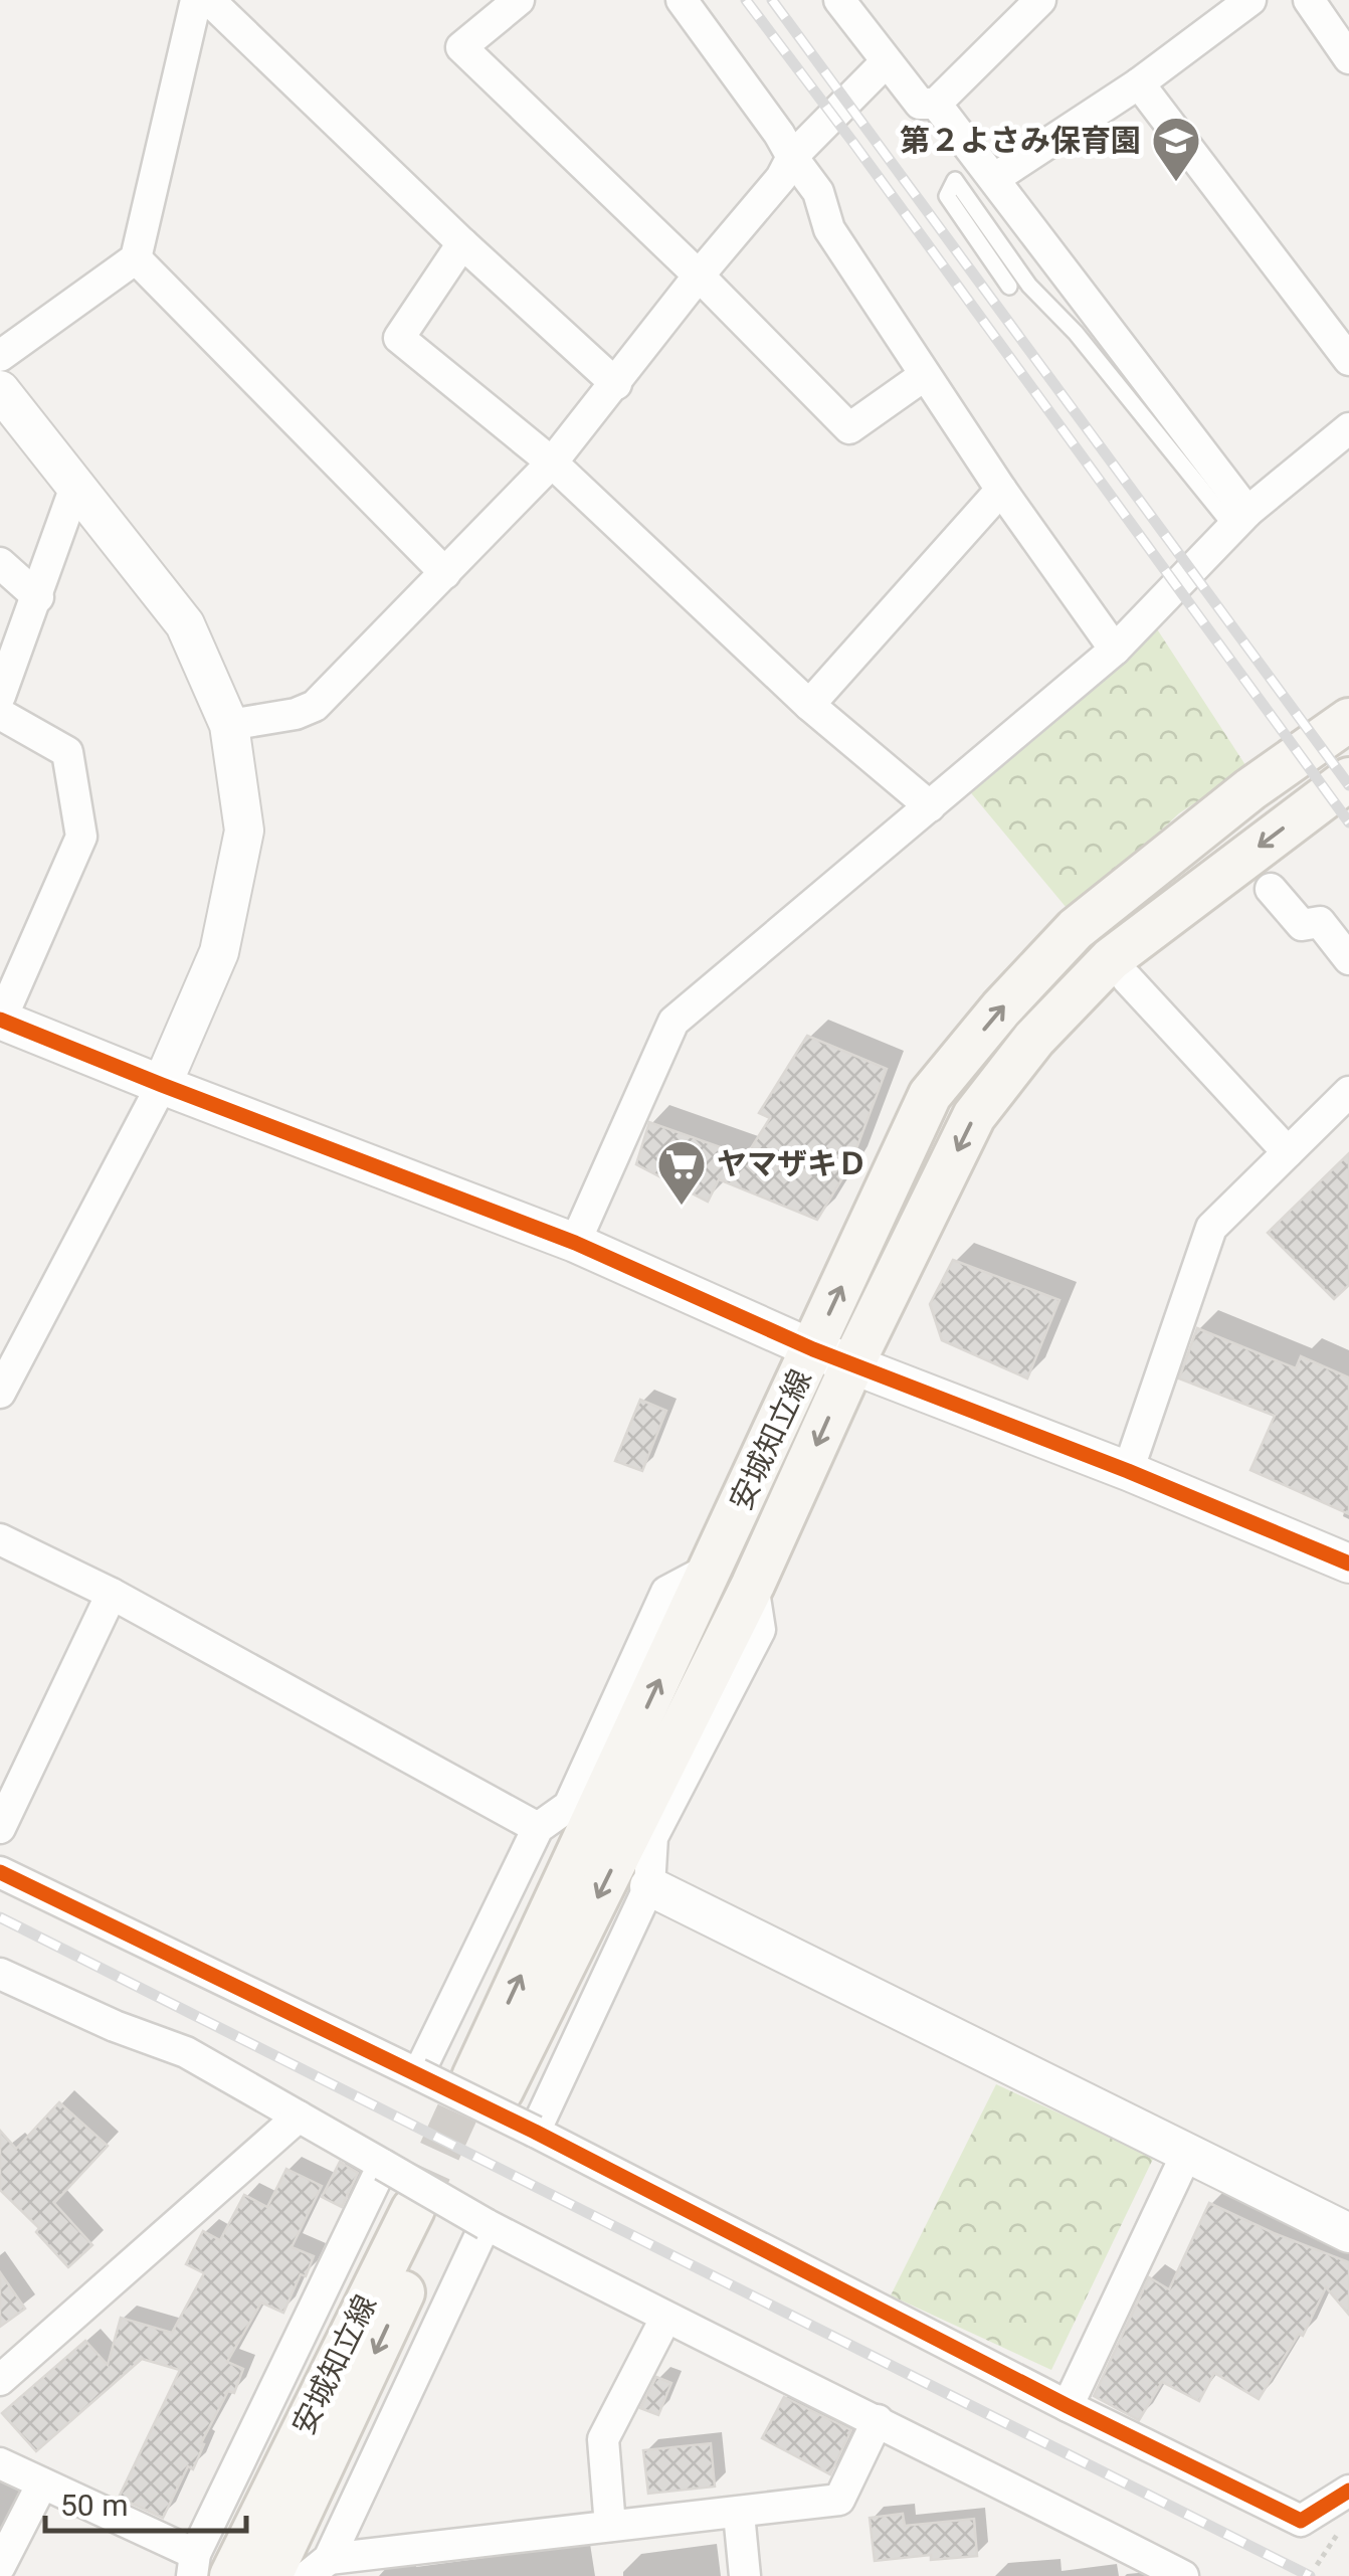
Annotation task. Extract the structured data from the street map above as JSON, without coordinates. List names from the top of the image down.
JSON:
{
  "streets": {
    "main road": ["安城知立線"]
  },
  "places": {
    "school or university": ["第２よさみ保育園"],
    "supermarket": ["ヤマザキＤ"]
  },
  "scale_bar": "50 m"
}
